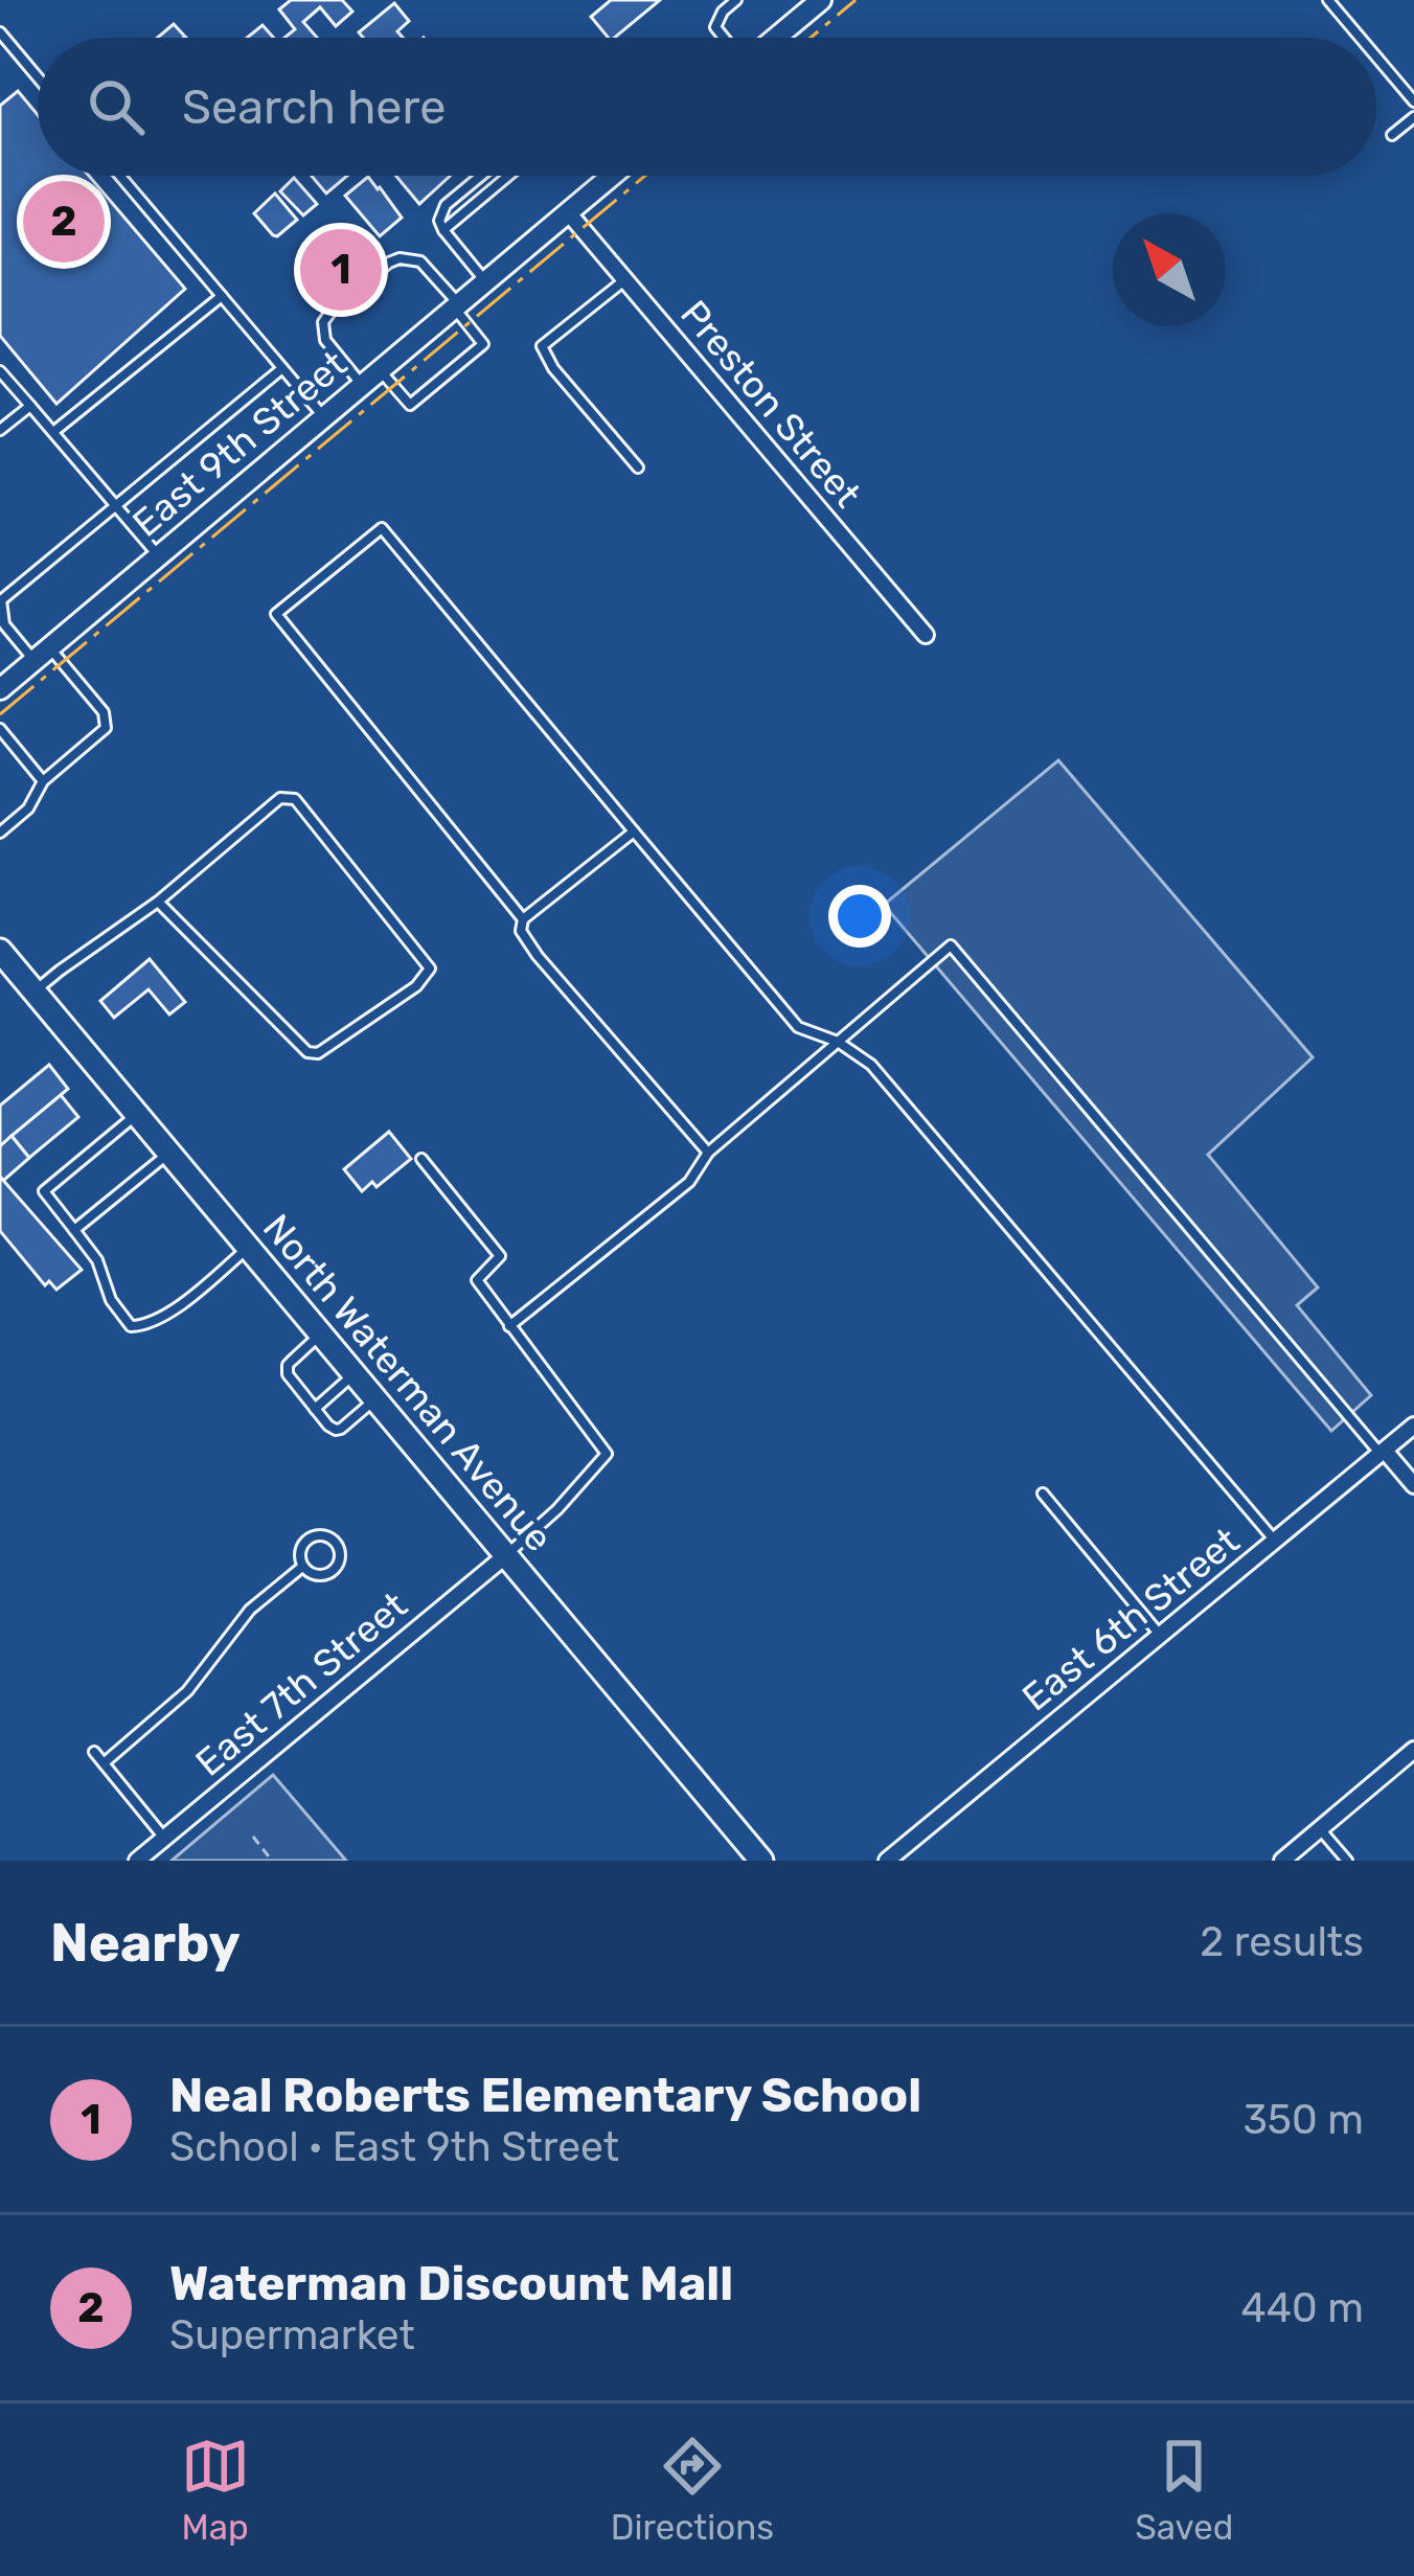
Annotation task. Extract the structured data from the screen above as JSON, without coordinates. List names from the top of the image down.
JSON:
{
  "streets": {
    "main road": ["North Waterman Avenue"],
    "street": [
      "Preston Street",
      "East 9th Street",
      "East 6th Street",
      "East 7th Street"
    ]
  },
  "crossings": [
    ["Preston Street", "East 9th Street"],
    ["North Waterman Avenue", "East 7th Street"]
  ],
  "north": "top left",
  "page": {
    "search": "Search here",
    "pins": ["2", "1"],
    "heading": ["Nearby", "2 results"],
    "list": [
      {
        "mark": "1",
        "name": "Neal Roberts Elementary School",
        "note": "School · East 9th Street",
        "value": "350 m"
      },
      {
        "mark": "2",
        "name": "Waterman Discount Mall",
        "note": "Supermarket",
        "value": "440 m"
      }
    ],
    "nav": ["Map", "Directions", "Saved"]
  }
}
